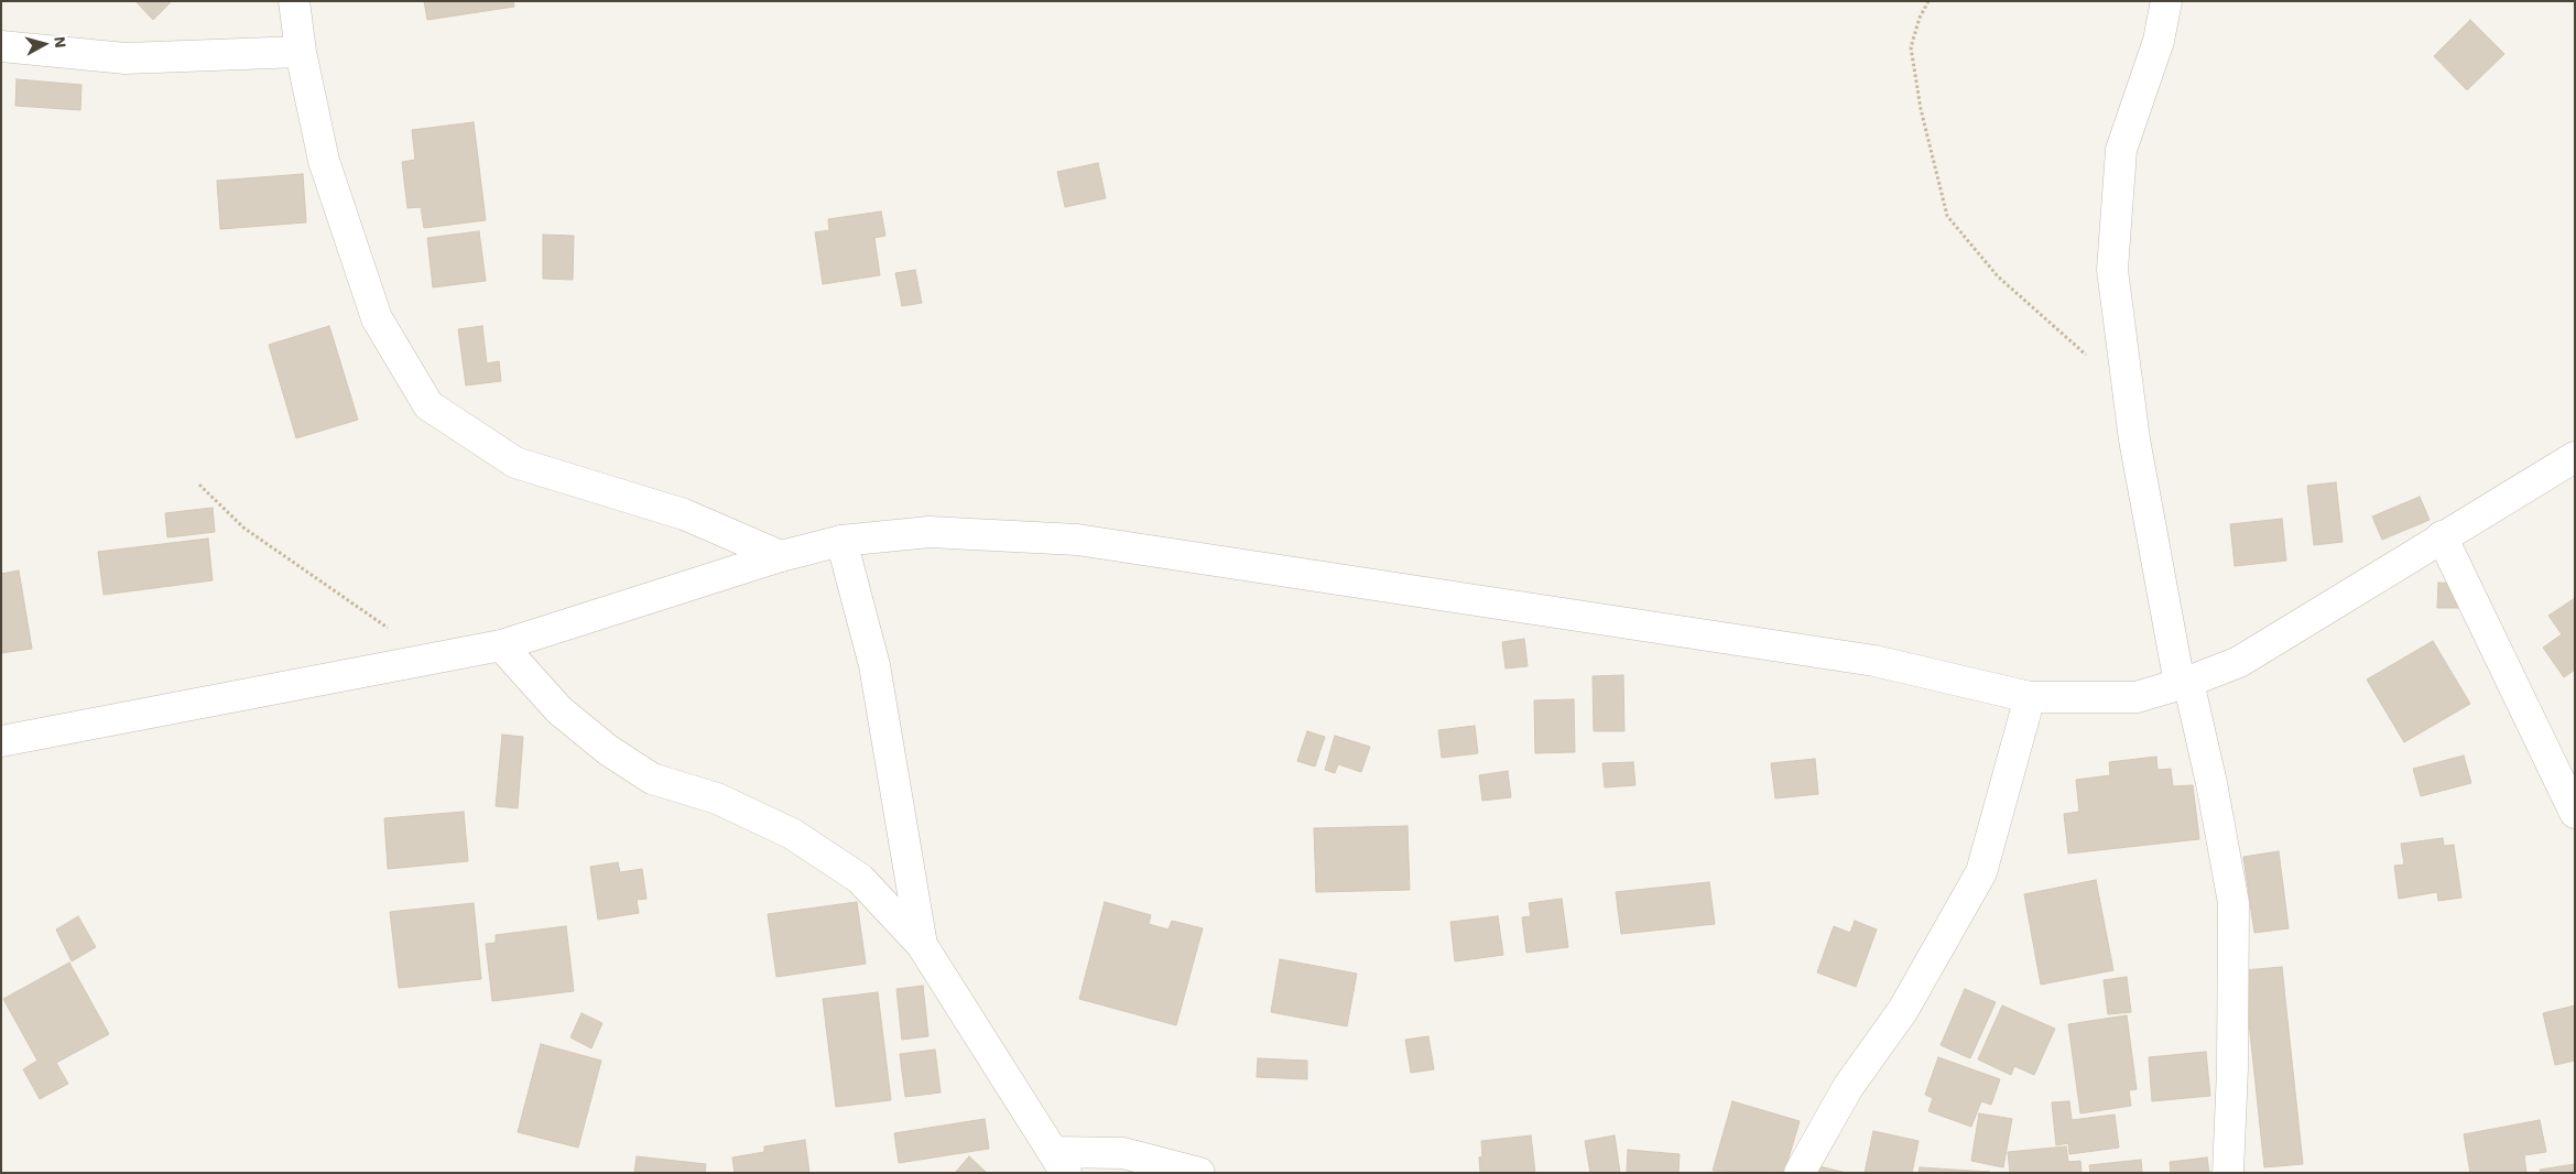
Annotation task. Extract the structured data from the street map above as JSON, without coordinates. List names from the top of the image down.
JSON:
{
  "north": "right"
}
